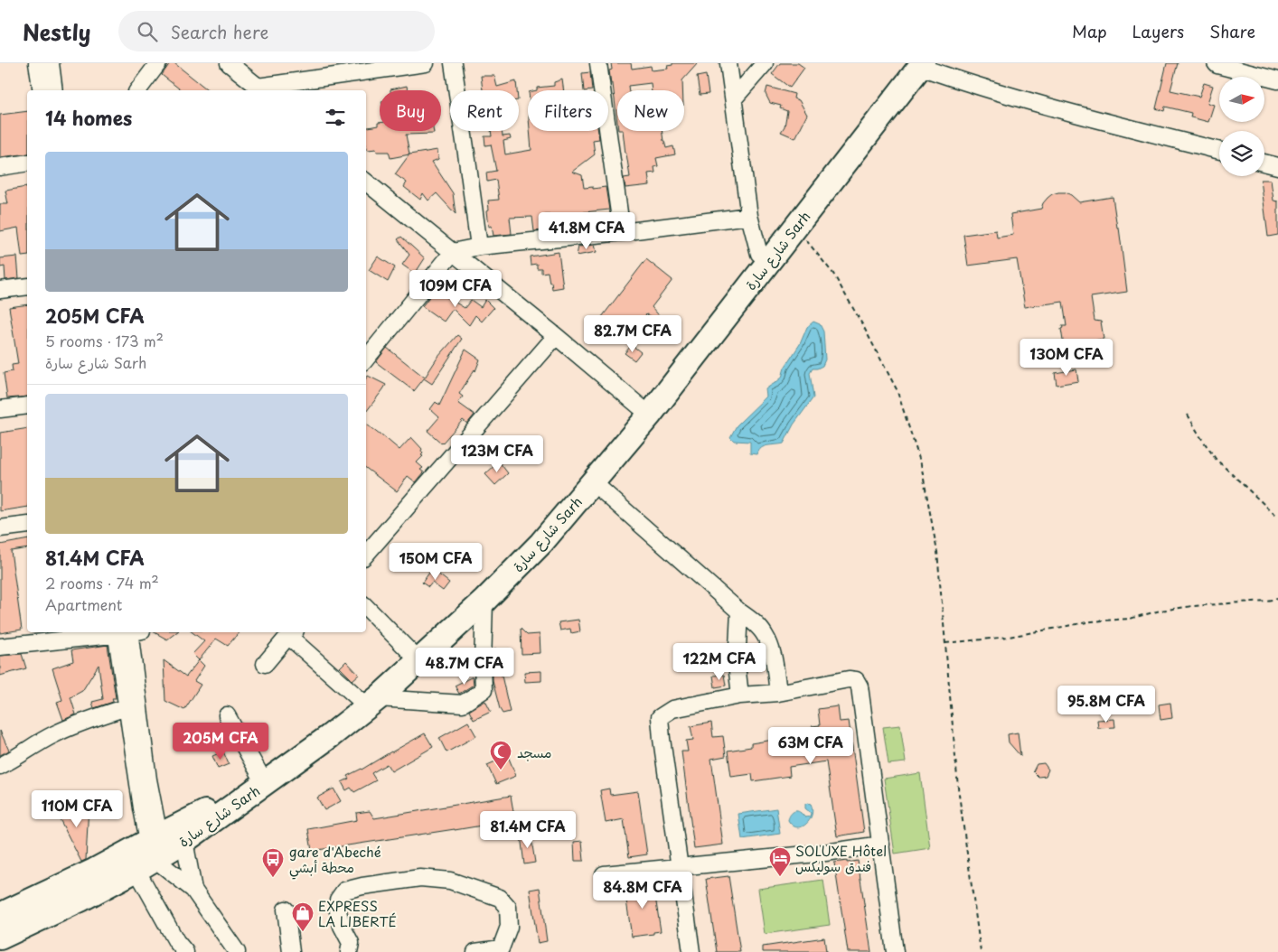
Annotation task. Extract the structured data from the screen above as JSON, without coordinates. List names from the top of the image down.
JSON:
{
  "streets": {
    "highway": ["شارع سارة Sarh"]
  },
  "places": {
    "mosque": ["مسجد"],
    "hotel": ["SOLUXE Hôtel فندق سوليكس"],
    "bus stop": ["gare d'Abeché محطة أبشي"],
    "shop": ["EXPRESS LA LIBERTÉ"]
  },
  "north": "right",
  "page": {
    "header": "Nestly",
    "search": "Search here",
    "nav": ["Map", "Layers", "Share"],
    "chip": [
      "Buy",
      "Rent",
      "Filters",
      "New"
    ],
    "heading": "14 homes",
    "list": [
      {
        "name": "205M CFA",
        "note": "5 rooms · 173 m² · شارع سارة Sarh"
      },
      {
        "name": "81.4M CFA",
        "note": "2 rooms · 74 m² · Apartment"
      }
    ],
    "price": [
      "41.8M CFA",
      "109M CFA",
      "82.7M CFA",
      "130M CFA",
      "123M CFA",
      "150M CFA",
      "122M CFA",
      "48.7M CFA",
      "95.8M CFA",
      "205M CFA",
      "63M CFA",
      "110M CFA",
      "81.4M CFA",
      "84.8M CFA"
    ]
  }
}
